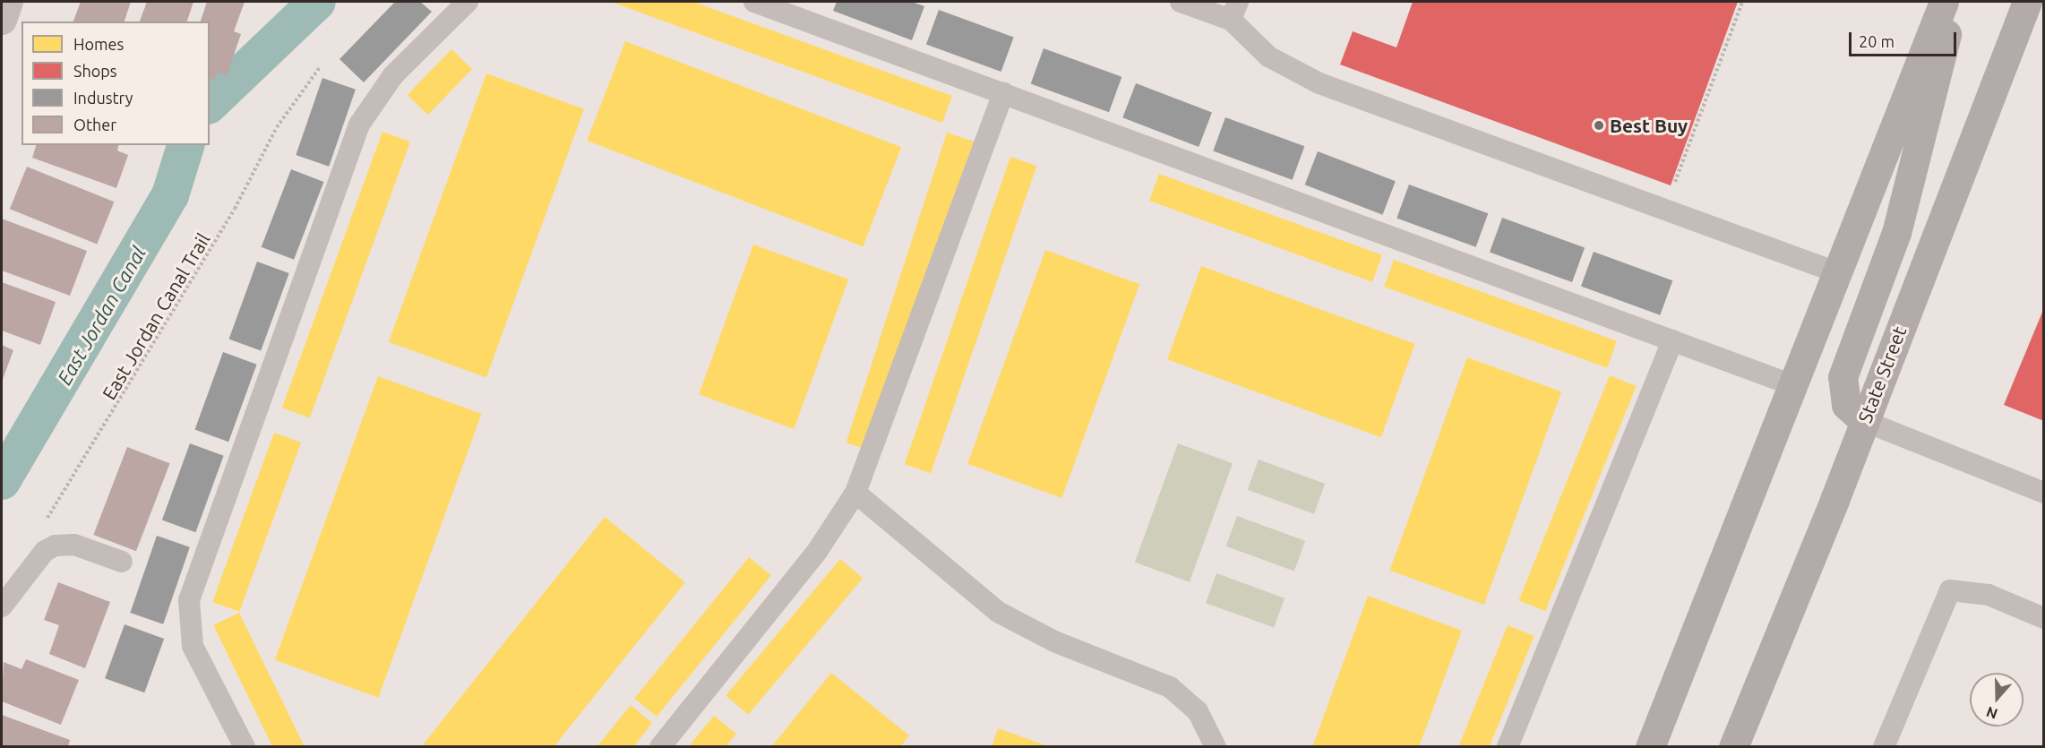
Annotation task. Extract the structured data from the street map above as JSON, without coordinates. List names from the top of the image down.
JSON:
{
  "streets": {
    "main road": ["State Street"],
    "path": ["East Jordan Canal Trail"]
  },
  "water": ["East Jordan Canal"],
  "places": ["Best Buy"],
  "legend": [
    "Homes",
    "Shops",
    "Industry",
    "Other"
  ],
  "scale_bar": "20 m",
  "north": "bottom"
}
